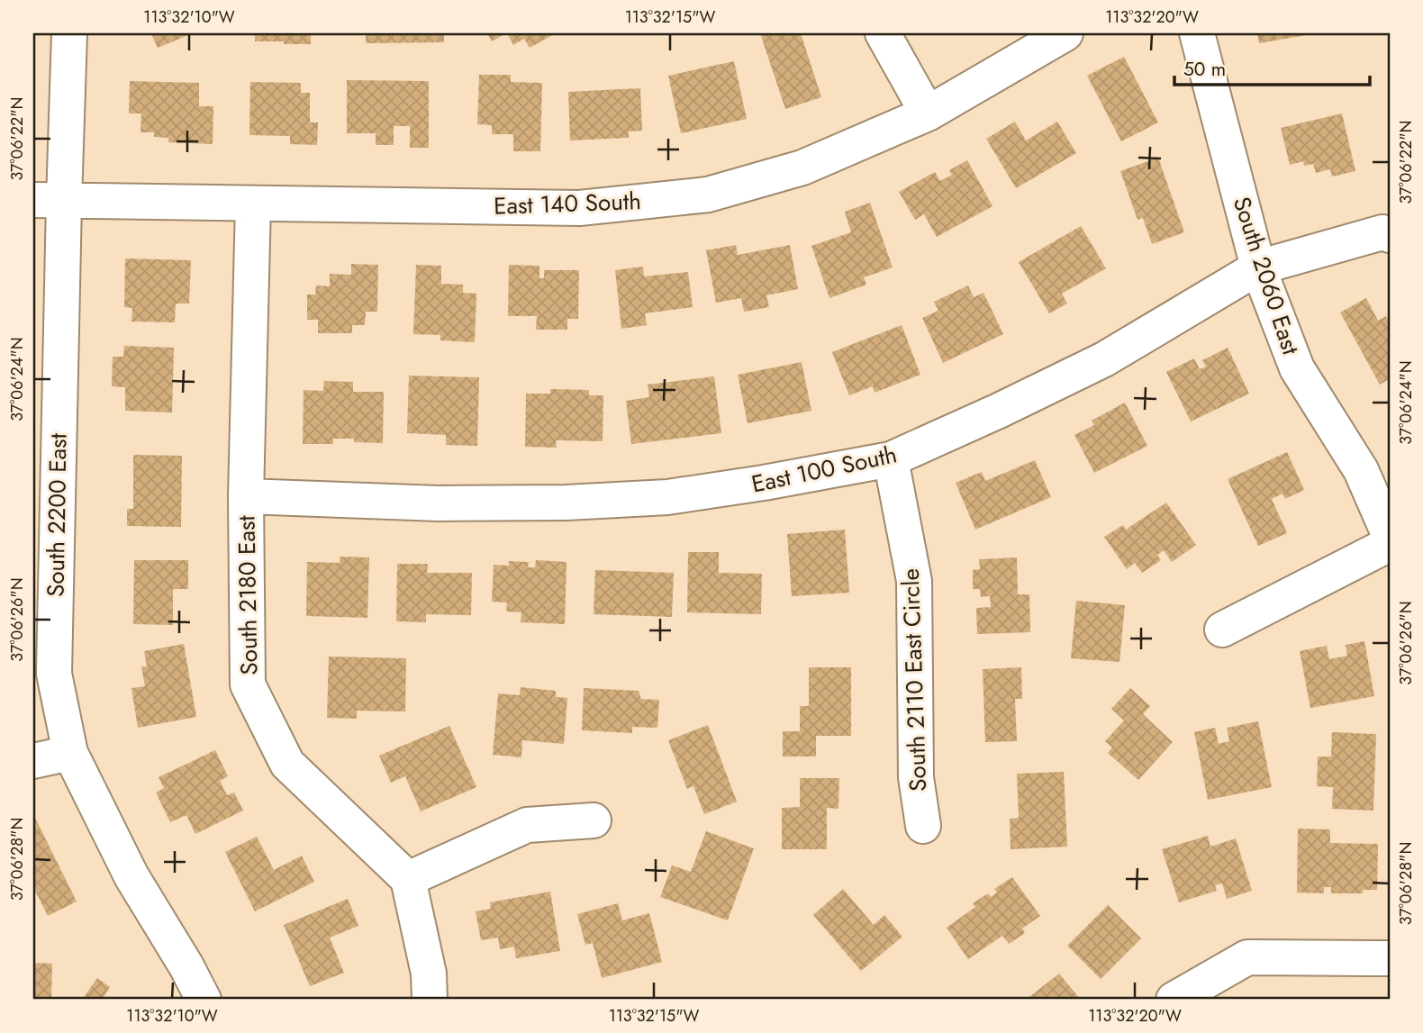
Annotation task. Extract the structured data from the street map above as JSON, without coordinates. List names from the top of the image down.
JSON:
{
  "streets": {
    "street": [
      "East 140 South",
      "South 2060 East",
      "East 100 South",
      "South 2200 East",
      "South 2180 East",
      "South 2110 East Circle"
    ]
  },
  "crossings": [
    ["East 140 South", "South 2200 East"],
    ["East 140 South", "South 2180 East"],
    ["South 2060 East", "East 100 South"],
    ["East 100 South", "South 2180 East"],
    ["East 100 South", "South 2110 East Circle"]
  ],
  "scale_bar": "50 m",
  "coordinates": [
    "113°32'10\"W",
    "113°32'15\"W",
    "113°32'20\"W",
    "37°06'22\"N",
    "37°06'24\"N",
    "37°06'26\"N",
    "37°06'28\"N"
  ]
}
